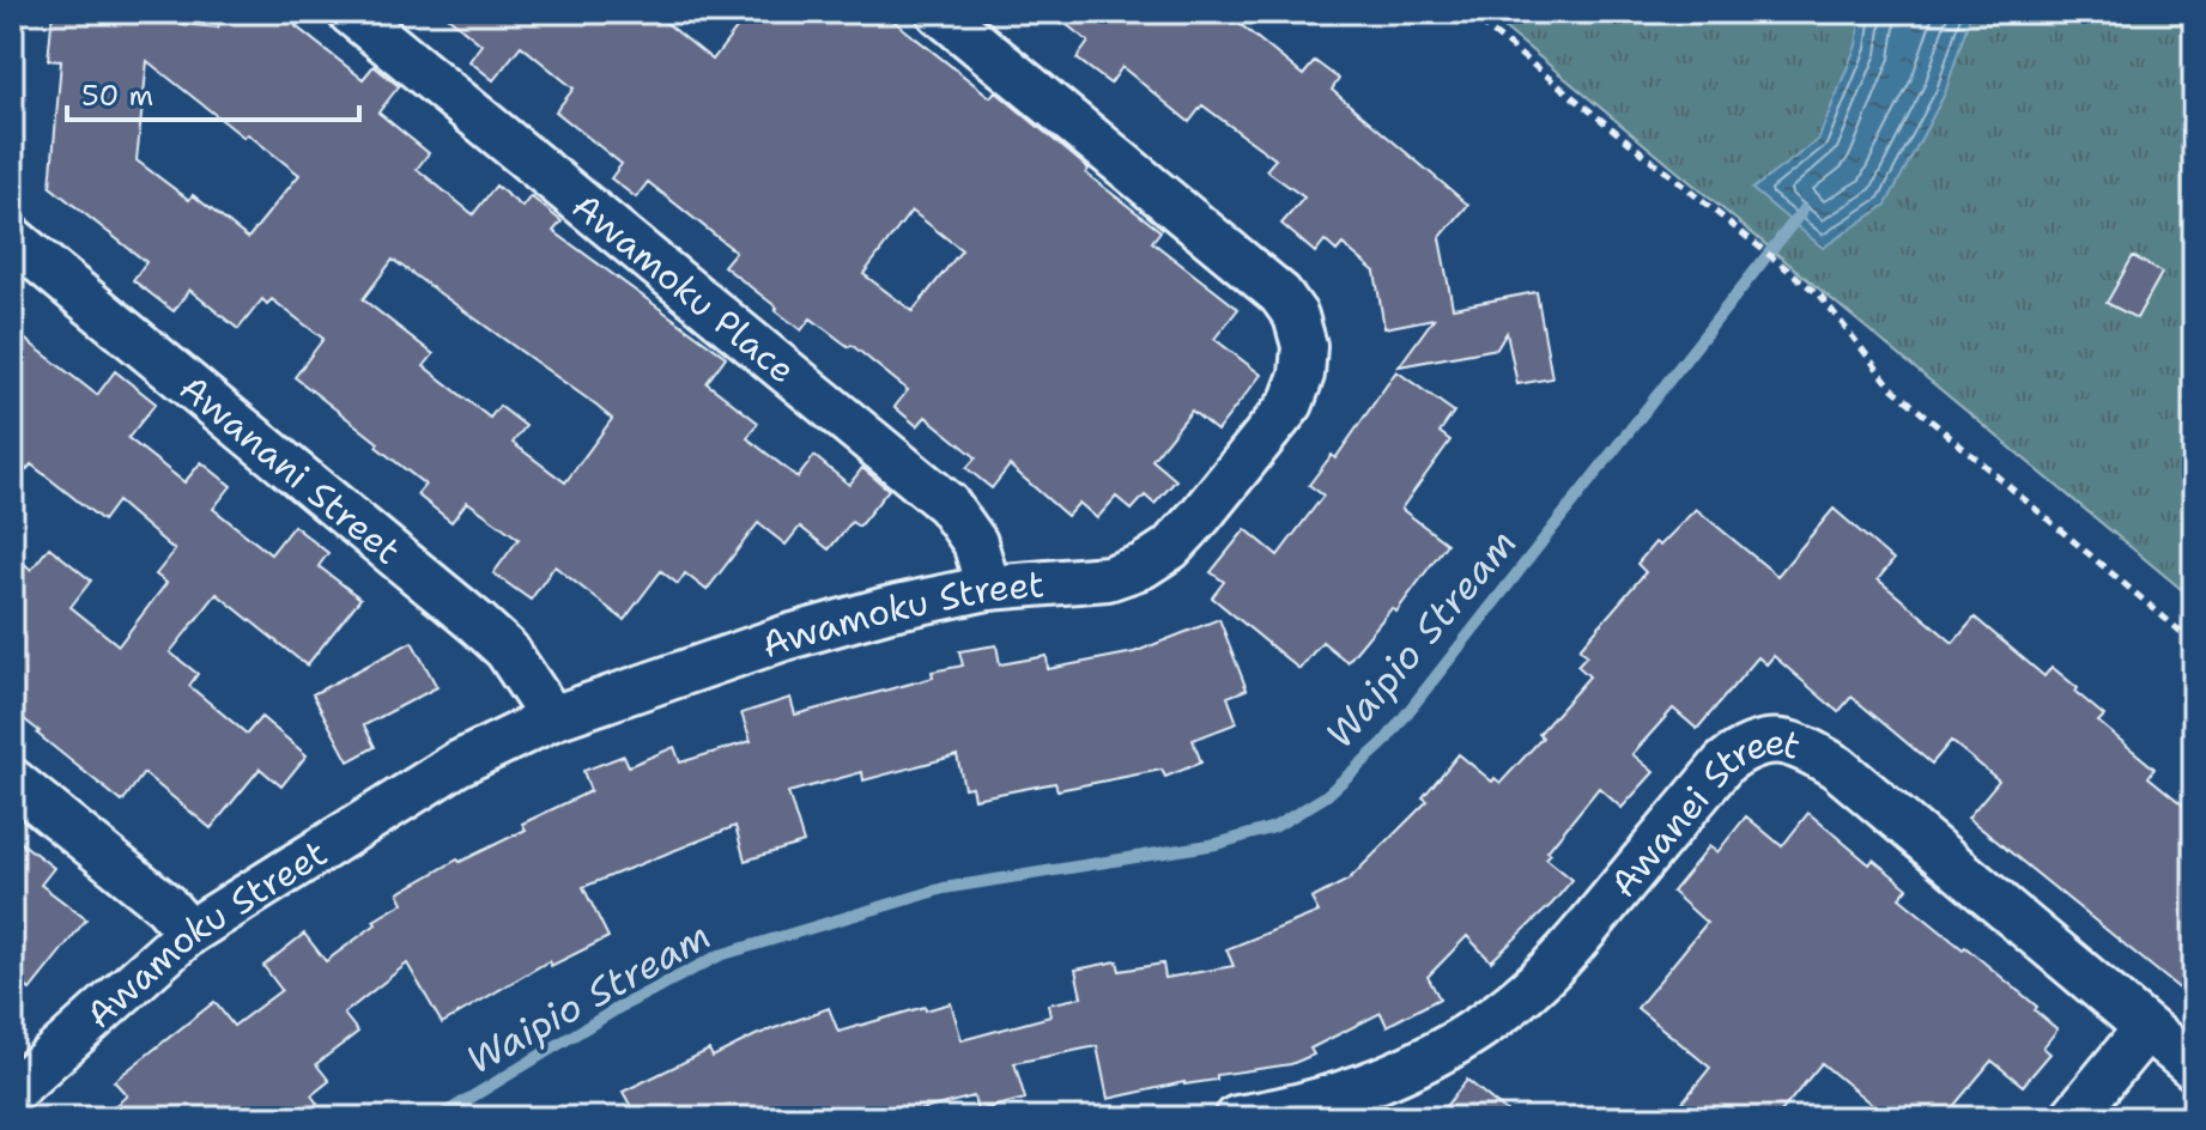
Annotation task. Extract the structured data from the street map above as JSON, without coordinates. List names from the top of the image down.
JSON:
{
  "streets": {
    "street": [
      "Awamoku Place",
      "Awanani Street",
      "Awamoku Street",
      "Awanei Street"
    ]
  },
  "crossings": [
    ["Awamoku Place", "Awamoku Street"],
    ["Awanani Street", "Awamoku Street"]
  ],
  "water": ["Waipio Stream"],
  "scale_bar": "50 m"
}
